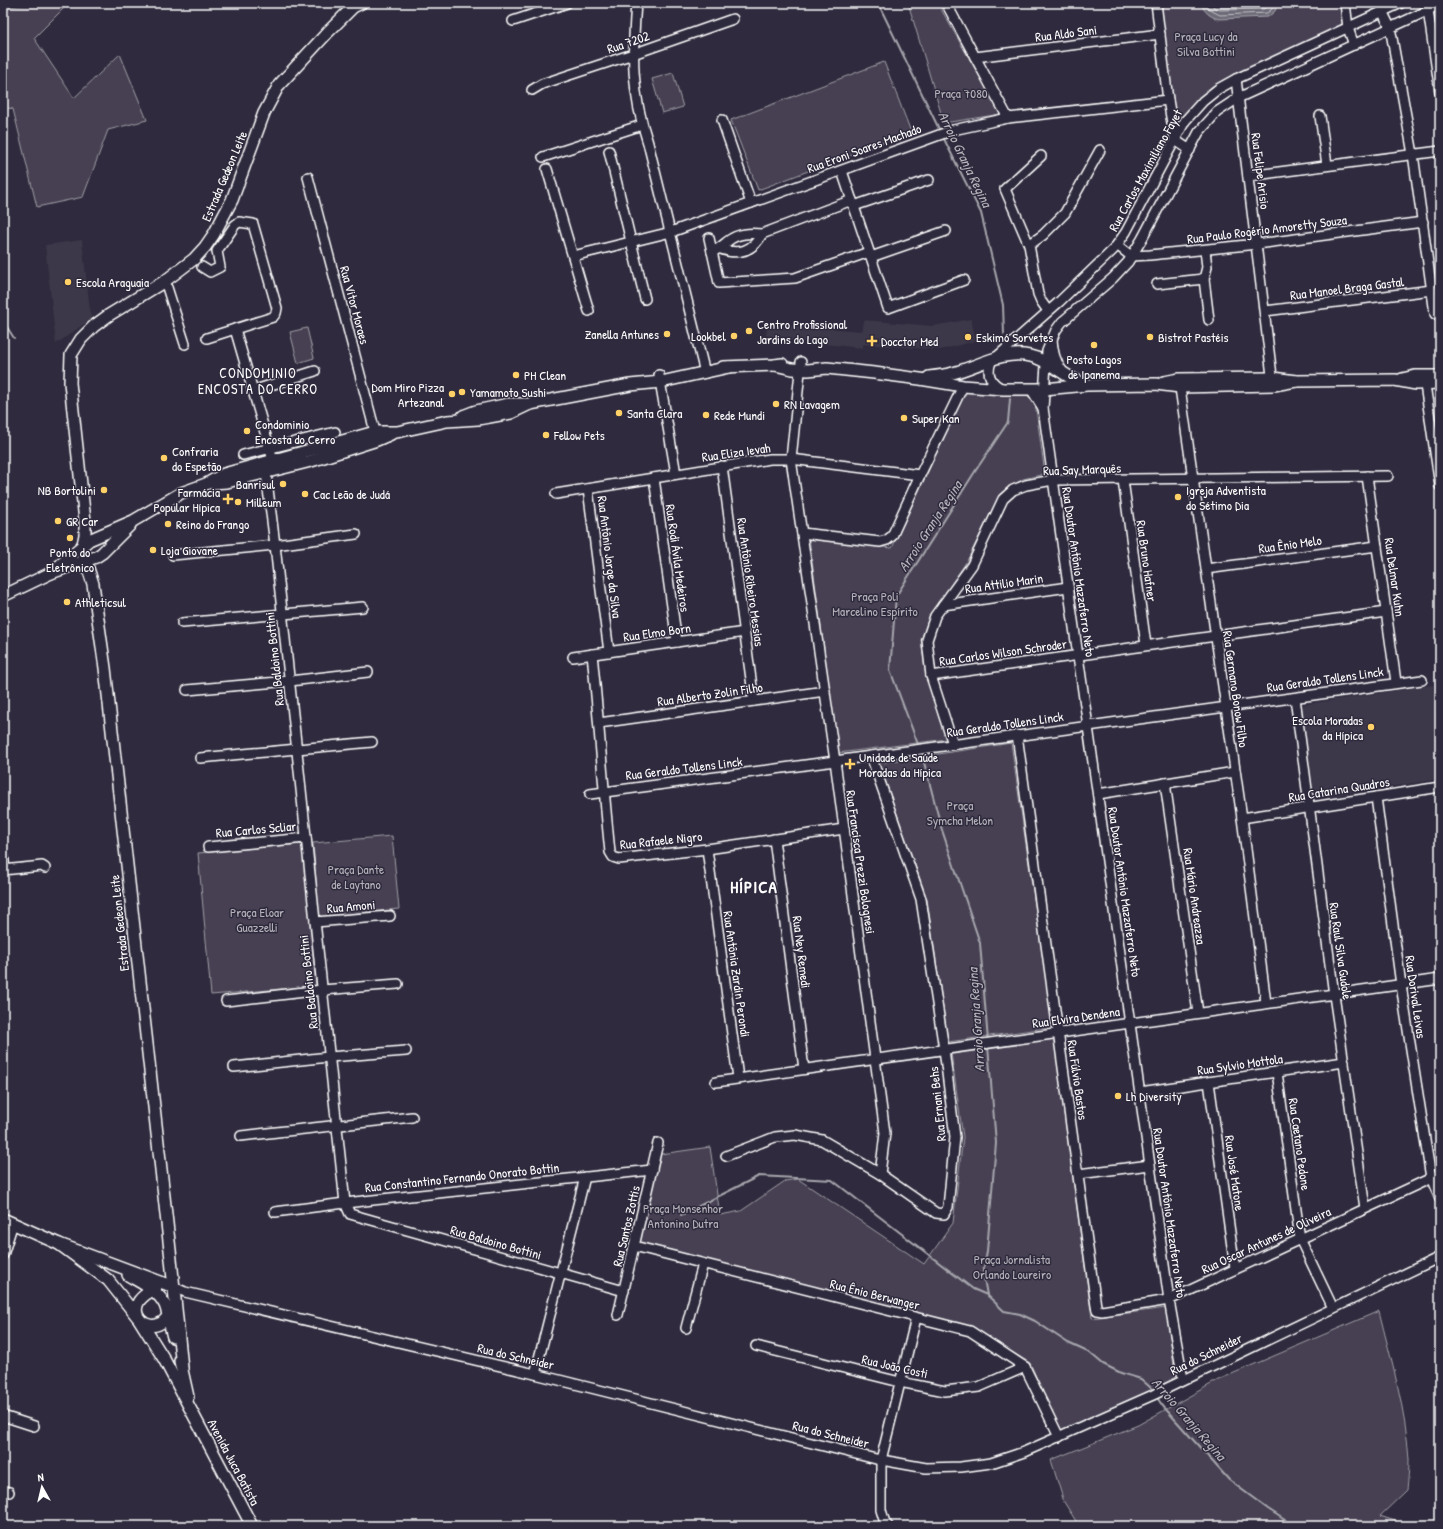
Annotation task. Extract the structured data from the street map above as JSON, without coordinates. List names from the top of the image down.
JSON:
{
  "streets": {
    "main road": ["Estrada Gedeon Leite", "Avenida Juca Batista"],
    "street": [
      "Rua Aldo Sani",
      "Rua 7202",
      "Rua Eroni Soares Machado",
      "Rua Carlos Maximiliano Fayet",
      "Rua Felipe Arisio",
      "Rua Paulo Rogério Amoretty Souza",
      "Rua Manoel Braga Gastal",
      "Rua Vitor Moraes",
      "Rua Eliza Ievah",
      "Rua Say Marquês",
      "Rua Ênio Melo",
      "Rua Antônio Jorge da Silva",
      "Rua Rodi Ávila Medeiros",
      "Rua Bruno Hafner",
      "Rua Doutor Antônio Mazzaferro Neto",
      "Rua Delmar Kuhn",
      "Rua Antônio Ribeiro Messias",
      "Rua Attilio Marin",
      "Rua Elmo Born",
      "Rua Carlos Wilson Schroder",
      "Rua Baldoino Bottini",
      "Rua Geraldo Tollens Linck",
      "Rua Germano Bonow Filho",
      "Rua Alberto Zolin Filho",
      "Rua Catarina Quadros",
      "Rua Carlos Scliar",
      "Rua Rafaele Nigro",
      "Rua Francisca Prezzi Bolognesi",
      "Rua Mário Andreazza",
      "Rua Amoni",
      "Rua Raul Silva Gudole",
      "Rua Ney Remedi",
      "Rua Antônia Zardin Perondi",
      "Rua Dorival Leivas",
      "Rua Elvira Dendena",
      "Rua Sylvio Mottola",
      "Rua Fúlvio Bastos",
      "Rua Ernani Behs",
      "Rua Caetano Pedone",
      "Rua José Matone",
      "Rua Constantino Fernando Onorato Bottin",
      "Rua Santos Zottis",
      "Rua Oscar Antunes de Oliveira",
      "Rua Ênio Berwanger",
      "Rua do Schneider",
      "Rua João Costi"
    ]
  },
  "crossings": [
    ["Rua Carlos Maximiliano Fayet", "Rua Felipe Arisio"],
    ["Rua Felipe Arisio", "Rua Paulo Rogério Amoretty Souza"],
    ["Rua Felipe Arisio", "Rua Manoel Braga Gastal"],
    ["Estrada Gedeon Leite", "Rua do Schneider"],
    ["Estrada Gedeon Leite", "Avenida Juca Batista"],
    ["Rua Eliza Ievah", "Rua Antônio Jorge da Silva"],
    ["Rua Eliza Ievah", "Rua Rodi Ávila Medeiros"],
    ["Rua Eliza Ievah", "Rua Antônio Ribeiro Messias"],
    ["Rua Eliza Ievah", "Rua Francisca Prezzi Bolognesi"],
    ["Rua Say Marquês", "Rua Bruno Hafner"],
    ["Rua Say Marquês", "Rua Doutor Antônio Mazzaferro Neto"],
    ["Rua Say Marquês", "Rua Delmar Kuhn"],
    ["Rua Say Marquês", "Rua Attilio Marin"],
    ["Rua Say Marquês", "Rua Carlos Wilson Schroder"],
    ["Rua Say Marquês", "Rua Geraldo Tollens Linck"],
    ["Rua Say Marquês", "Rua Germano Bonow Filho"],
    ["Rua Ênio Melo", "Rua Delmar Kuhn"],
    ["Rua Ênio Melo", "Rua Germano Bonow Filho"],
    ["Rua Antônio Jorge da Silva", "Rua Elmo Born"],
    ["Rua Rodi Ávila Medeiros", "Rua Elmo Born"],
    ["Rua Bruno Hafner", "Rua Carlos Wilson Schroder"],
    ["Rua Doutor Antônio Mazzaferro Neto", "Rua Attilio Marin"],
    ["Rua Doutor Antônio Mazzaferro Neto", "Rua Carlos Wilson Schroder"],
    ["Rua Doutor Antônio Mazzaferro Neto", "Rua Geraldo Tollens Linck"],
    ["Rua Doutor Antônio Mazzaferro Neto", "Rua Elvira Dendena"],
    ["Rua Doutor Antônio Mazzaferro Neto", "Rua Sylvio Mottola"],
    ["Rua Doutor Antônio Mazzaferro Neto", "Rua Oscar Antunes de Oliveira"],
    ["Rua Doutor Antônio Mazzaferro Neto", "Rua do Schneider"],
    ["Rua Delmar Kuhn", "Rua Carlos Wilson Schroder"],
    ["Rua Delmar Kuhn", "Rua Geraldo Tollens Linck"],
    ["Rua Antônio Ribeiro Messias", "Rua Elmo Born"],
    ["Rua Antônio Ribeiro Messias", "Rua Alberto Zolin Filho"],
    ["Rua Elmo Born", "Rua Rafaele Nigro"],
    ["Rua Carlos Wilson Schroder", "Rua Germano Bonow Filho"],
    ["Rua Baldoino Bottini", "Rua Carlos Scliar"],
    ["Rua Baldoino Bottini", "Rua Amoni"],
    ["Rua Baldoino Bottini", "Rua Constantino Fernando Onorato Bottin"],
    ["Rua Baldoino Bottini", "Rua Santos Zottis"],
    ["Rua Geraldo Tollens Linck", "Rua Germano Bonow Filho"],
    ["Rua Geraldo Tollens Linck", "Rua Rafaele Nigro"],
    ["Rua Geraldo Tollens Linck", "Rua Francisca Prezzi Bolognesi"],
    ["Rua Geraldo Tollens Linck", "Rua Raul Silva Gudole"],
    ["Rua Geraldo Tollens Linck", "Rua Fúlvio Bastos"],
    ["Rua Geraldo Tollens Linck", "Rua Ernani Behs"],
    ["Rua Germano Bonow Filho", "Rua Catarina Quadros"],
    ["Rua Germano Bonow Filho", "Rua Elvira Dendena"],
    ["Rua Alberto Zolin Filho", "Rua Rafaele Nigro"],
    ["Rua Alberto Zolin Filho", "Rua Francisca Prezzi Bolognesi"],
    ["Rua Catarina Quadros", "Rua Raul Silva Gudole"],
    ["Rua Catarina Quadros", "Rua Dorival Leivas"],
    ["Rua Rafaele Nigro", "Rua Francisca Prezzi Bolognesi"],
    ["Rua Rafaele Nigro", "Rua Ney Remedi"],
    ["Rua Rafaele Nigro", "Rua Antônia Zardin Perondi"],
    ["Rua Francisca Prezzi Bolognesi", "Rua Elvira Dendena"],
    ["Rua Francisca Prezzi Bolognesi", "Rua Ernani Behs"],
    ["Rua Mário Andreazza", "Rua Elvira Dendena"],
    ["Rua Raul Silva Gudole", "Rua Elvira Dendena"],
    ["Rua Raul Silva Gudole", "Rua Sylvio Mottola"],
    ["Rua Raul Silva Gudole", "Rua Oscar Antunes de Oliveira"],
    ["Rua Ney Remedi", "Rua Elvira Dendena"],
    ["Rua Antônia Zardin Perondi", "Rua Elvira Dendena"],
    ["Rua Dorival Leivas", "Rua Elvira Dendena"],
    ["Rua Dorival Leivas", "Rua Oscar Antunes de Oliveira"],
    ["Rua Elvira Dendena", "Rua Fúlvio Bastos"],
    ["Rua Elvira Dendena", "Rua Ernani Behs"],
    ["Rua Sylvio Mottola", "Rua Caetano Pedone"],
    ["Rua Sylvio Mottola", "Rua José Matone"],
    ["Rua Fúlvio Bastos", "Rua Oscar Antunes de Oliveira"],
    ["Rua Caetano Pedone", "Rua Oscar Antunes de Oliveira"],
    ["Rua Caetano Pedone", "Rua do Schneider"],
    ["Rua José Matone", "Rua Oscar Antunes de Oliveira"],
    ["Rua Constantino Fernando Onorato Bottin", "Rua Santos Zottis"],
    ["Rua Santos Zottis", "Rua Ênio Berwanger"],
    ["Rua Ênio Berwanger", "Rua João Costi"],
    ["Rua do Schneider", "Avenida Juca Batista"]
  ],
  "districts": ["CONDOMINIO ENCOSTA DO CERRO", "HÍPICA"],
  "water": ["Arroio Granja Regina"],
  "parks": [
    "Praça Lucy da Silva Bottini",
    "Praça 7080",
    "Praça Poli Marcelino Espírito",
    "Praça Symcha Melon",
    "Praça Dante de Laytano",
    "Praça Eloar Guazzelli",
    "Praça Monsenhor Antonino Dutra",
    "Praça Jornalista Orlando Loureiro"
  ],
  "places": {
    "other": [
      "Escola Araguaia",
      "Centro Profissional Jardins do Lago",
      "Zanella Antunes",
      "Lookbel",
      "Eskimó Sorvetes",
      "Bistrot Pastéis",
      "Posto Lagos de Ipanema",
      "PH Clean",
      "Yamamoto Sushi",
      "Dom Miro Pizza Artezanal",
      "RN Lavagem",
      "Santa Clara",
      "Rede Mundi",
      "Super Kan",
      "Condominio Encosta do Cerro",
      "Fellow Pets",
      "Confraria do Espetão",
      "Banrisul",
      "NB Bortolini",
      "Cac Leão de Judá",
      "Igreja Adventista do Sétimo Dia",
      "Milleum",
      "GR Car",
      "Reino do Frango",
      "Ponto do Eletrônico",
      "Loja Giovane",
      "Athleticsul",
      "Escola Moradas da Hípica",
      "Lh Diversity"
    ],
    "health": ["Docctor Med", "Farmácia Popular Hípica", "Unidade de Saúde Moradas da Hípica"]
  },
  "north": "top"
}
